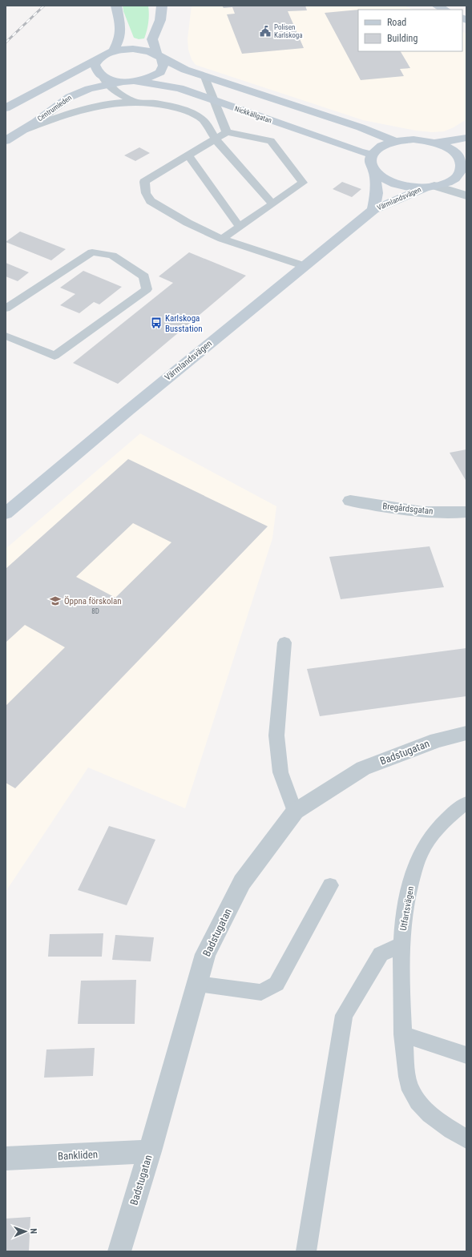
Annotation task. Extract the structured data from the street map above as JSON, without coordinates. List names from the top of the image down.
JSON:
{
  "streets": {
    "street": [
      "Centrumleden",
      "Nickkällgatan",
      "Värmlandsvägen",
      "Bregårdsgatan",
      "Badstugatan",
      "Bankliden"
    ],
    "lane": ["Utfartsvägen"]
  },
  "crossings": [
    ["Centrumleden", "Nickkällgatan"],
    ["Nickkällgatan", "Värmlandsvägen"],
    ["Badstugatan", "Bankliden"]
  ],
  "places": {
    "public building": ["Polisen Karlskoga"],
    "bus stop": ["Karlskoga Busstation"],
    "school or university": ["Öppna förskolan"]
  },
  "house_numbers": ["8D"],
  "legend": ["Road", "Building"],
  "north": "right"
}
